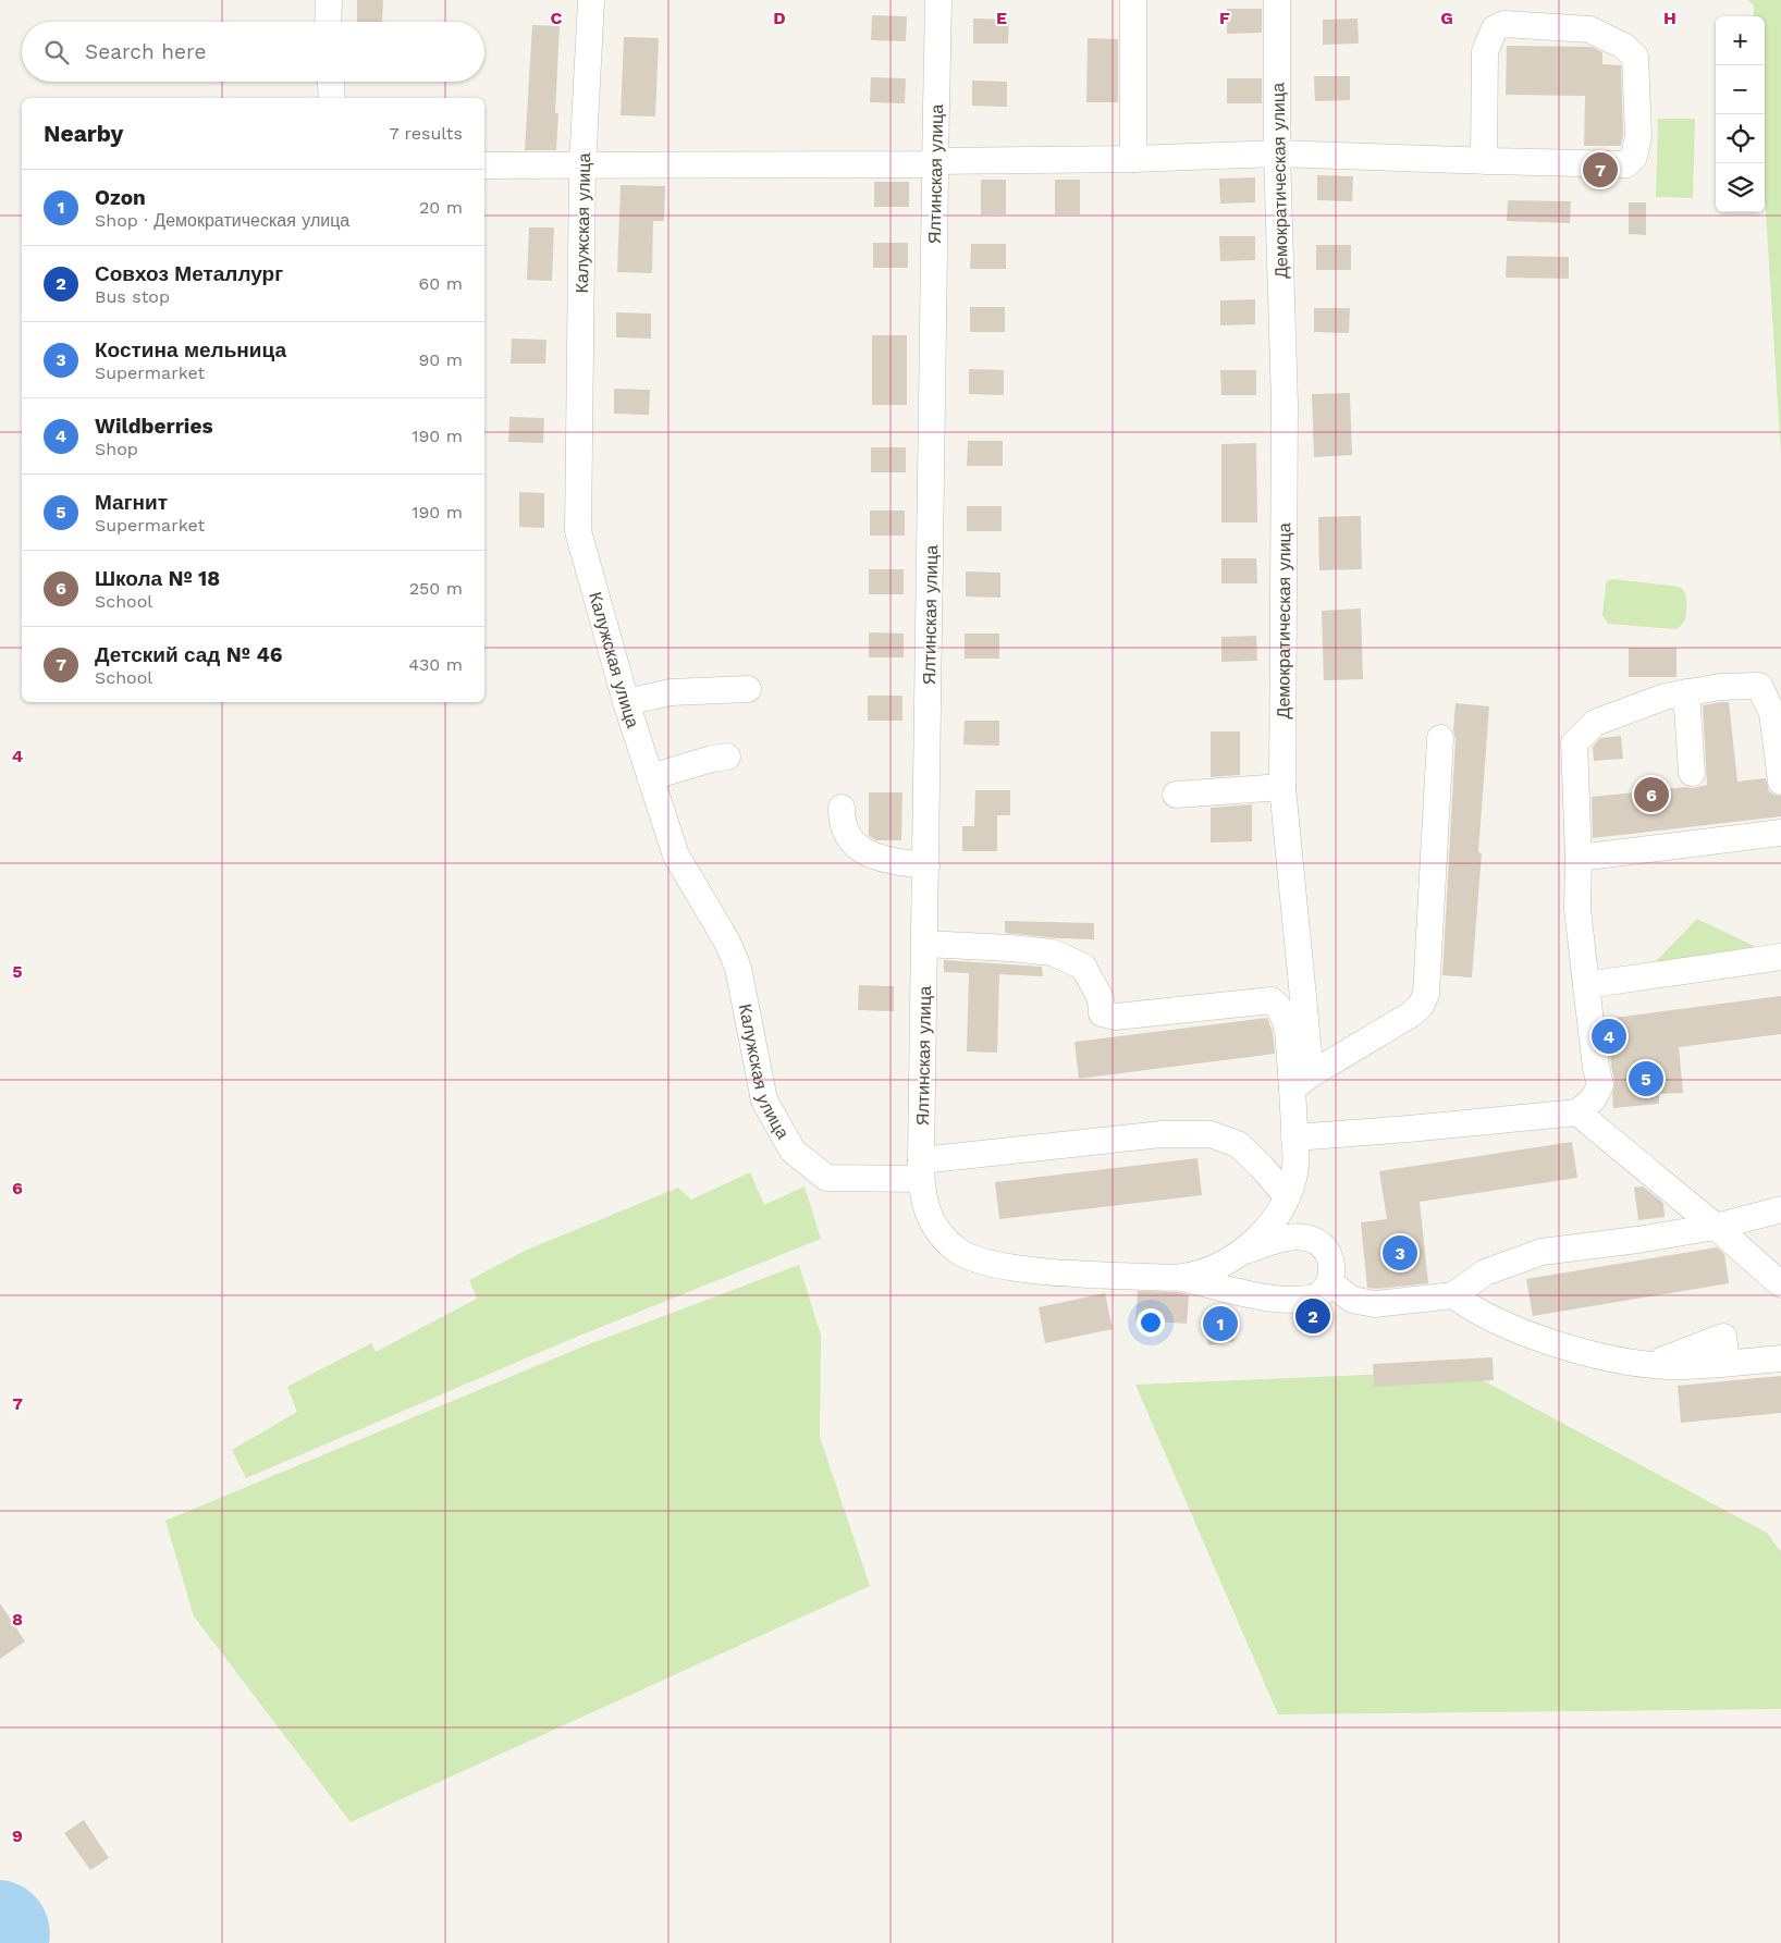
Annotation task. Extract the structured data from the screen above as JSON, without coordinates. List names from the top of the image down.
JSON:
{
  "streets": {
    "street": ["Ялтинская улица", "Демократическая улица", "Калужская улица"]
  },
  "crossings": [
    ["Ялтинская улица", "Калужская улица"],
    ["Демократическая улица", "Калужская улица"]
  ],
  "page": {
    "map_buttons": ["+", "−"],
    "search": "Search here",
    "heading": ["Nearby", "7 results"],
    "pins": [
      "7",
      "6",
      "4",
      "5",
      "3",
      "2",
      "1"
    ],
    "list": [
      {
        "mark": "1",
        "name": "Ozon",
        "note": "Shop · Демократическая улица",
        "value": "20 m"
      },
      {
        "mark": "2",
        "name": "Совхоз Металлург",
        "note": "Bus stop",
        "value": "60 m"
      },
      {
        "mark": "3",
        "name": "Костина мельница",
        "note": "Supermarket",
        "value": "90 m"
      },
      {
        "mark": "4",
        "name": "Wildberries",
        "note": "Shop",
        "value": "190 m"
      },
      {
        "mark": "5",
        "name": "Магнит",
        "note": "Supermarket",
        "value": "190 m"
      },
      {
        "mark": "6",
        "name": "Школа № 18",
        "note": "School",
        "value": "250 m"
      },
      {
        "mark": "7",
        "name": "Детский сад № 46",
        "note": "School",
        "value": "430 m"
      }
    ]
  },
  "grid": {
    "columns": [
      "C",
      "D",
      "E",
      "F",
      "G",
      "H"
    ],
    "rows": [
      "4",
      "5",
      "6",
      "7",
      "8",
      "9"
    ]
  }
}
